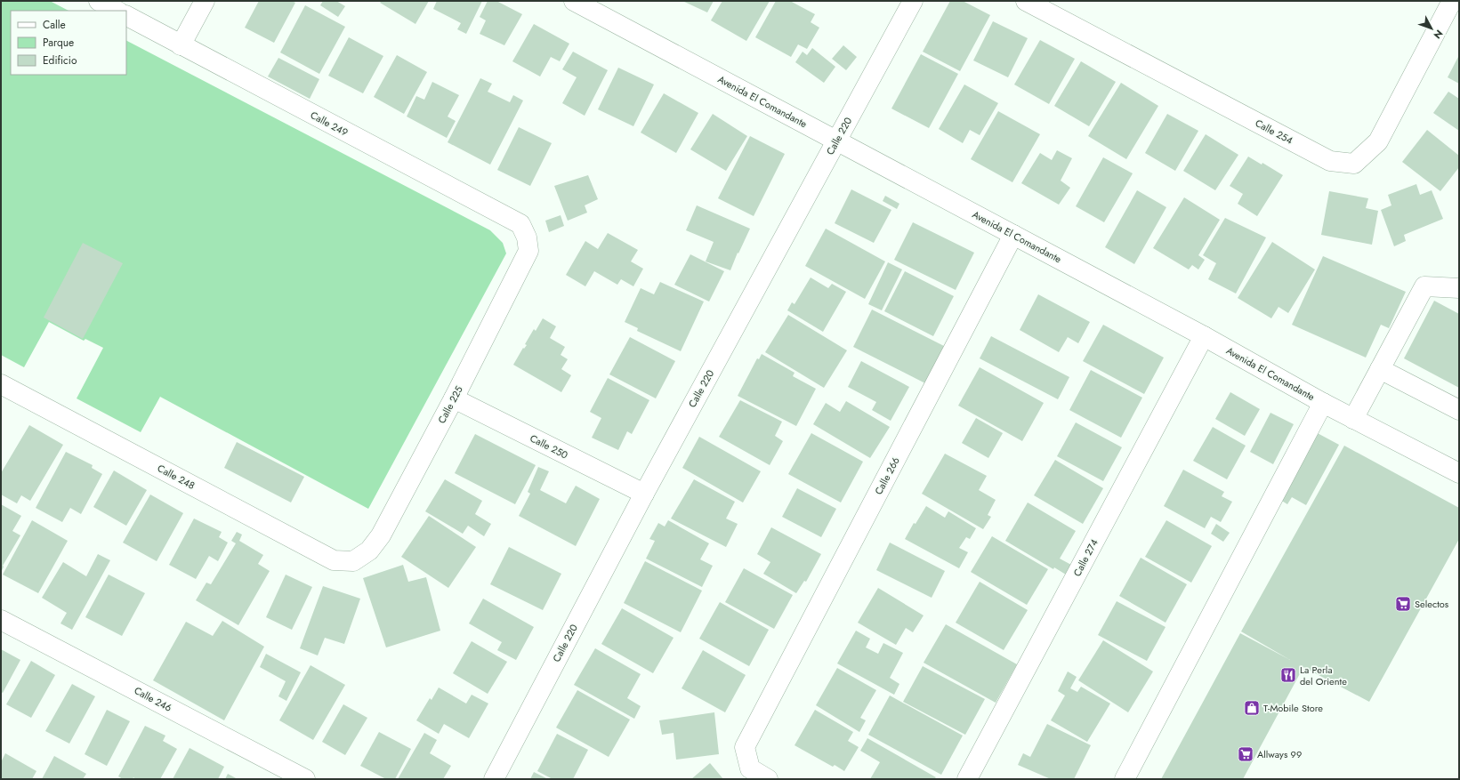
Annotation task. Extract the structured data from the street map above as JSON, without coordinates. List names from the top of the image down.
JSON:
{
  "streets": {
    "street": [
      "Avenida El Comandante",
      "Calle 249",
      "Calle 254",
      "Calle 220",
      "Calle 225",
      "Calle 250",
      "Calle 266",
      "Calle 248",
      "Calle 274",
      "Calle 246"
    ]
  },
  "crossings": [
    ["Avenida El Comandante", "Calle 220"],
    ["Avenida El Comandante", "Calle 266"],
    ["Avenida El Comandante", "Calle 274"],
    ["Calle 249", "Calle 225"],
    ["Calle 220", "Calle 250"],
    ["Calle 225", "Calle 250"],
    ["Calle 225", "Calle 248"]
  ],
  "places": {
    "supermarket": ["Selectos", "Allways 99"],
    "restaurant": ["La Perla del Oriente"],
    "shop": ["T-Mobile Store"]
  },
  "legend": ["Calle", "Parque", "Edificio"],
  "north": "bottom right"
}
